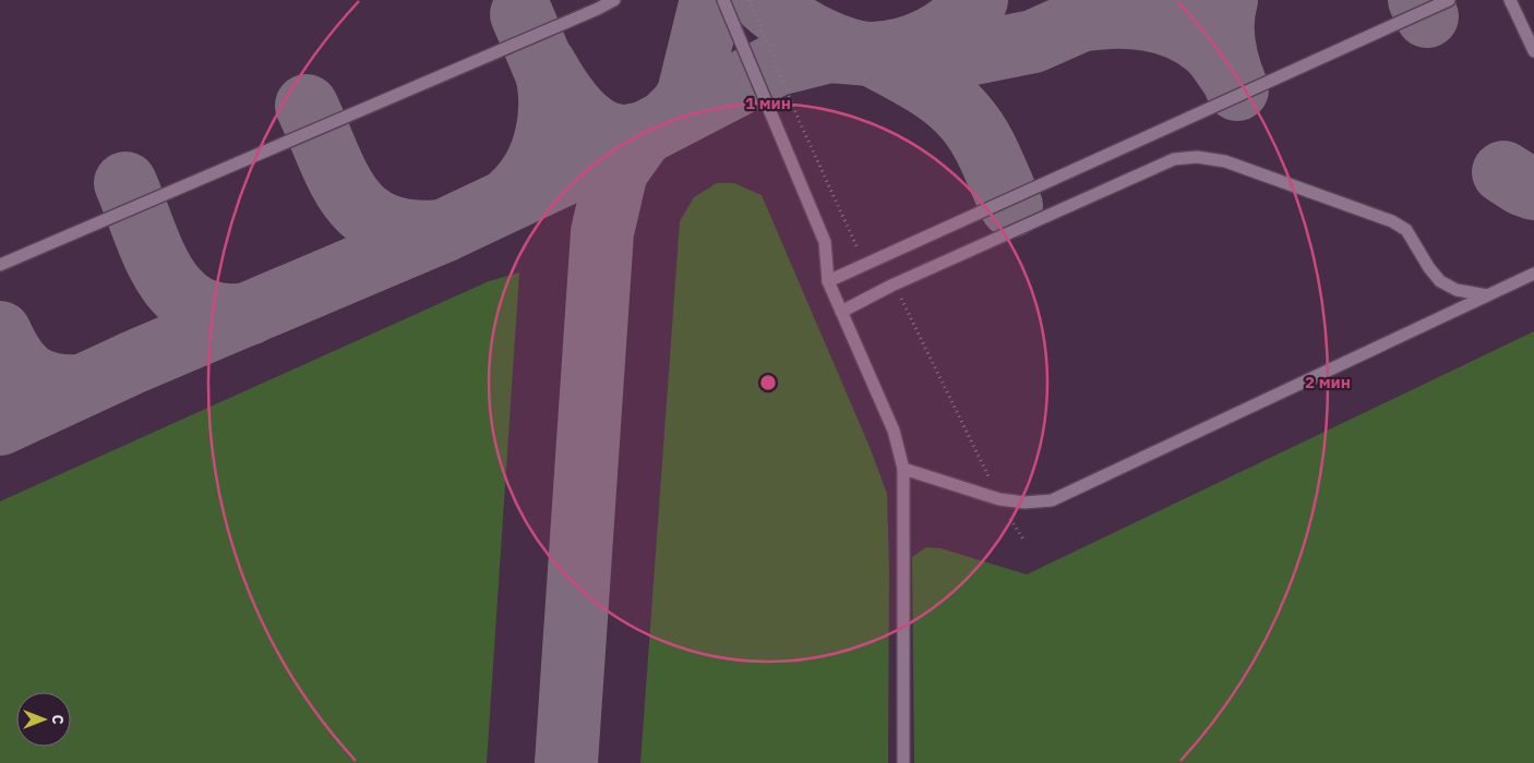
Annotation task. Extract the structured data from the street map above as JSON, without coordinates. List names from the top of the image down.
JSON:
{
  "north": "right",
  "rings": ["1 мин", "2 мин"]
}
